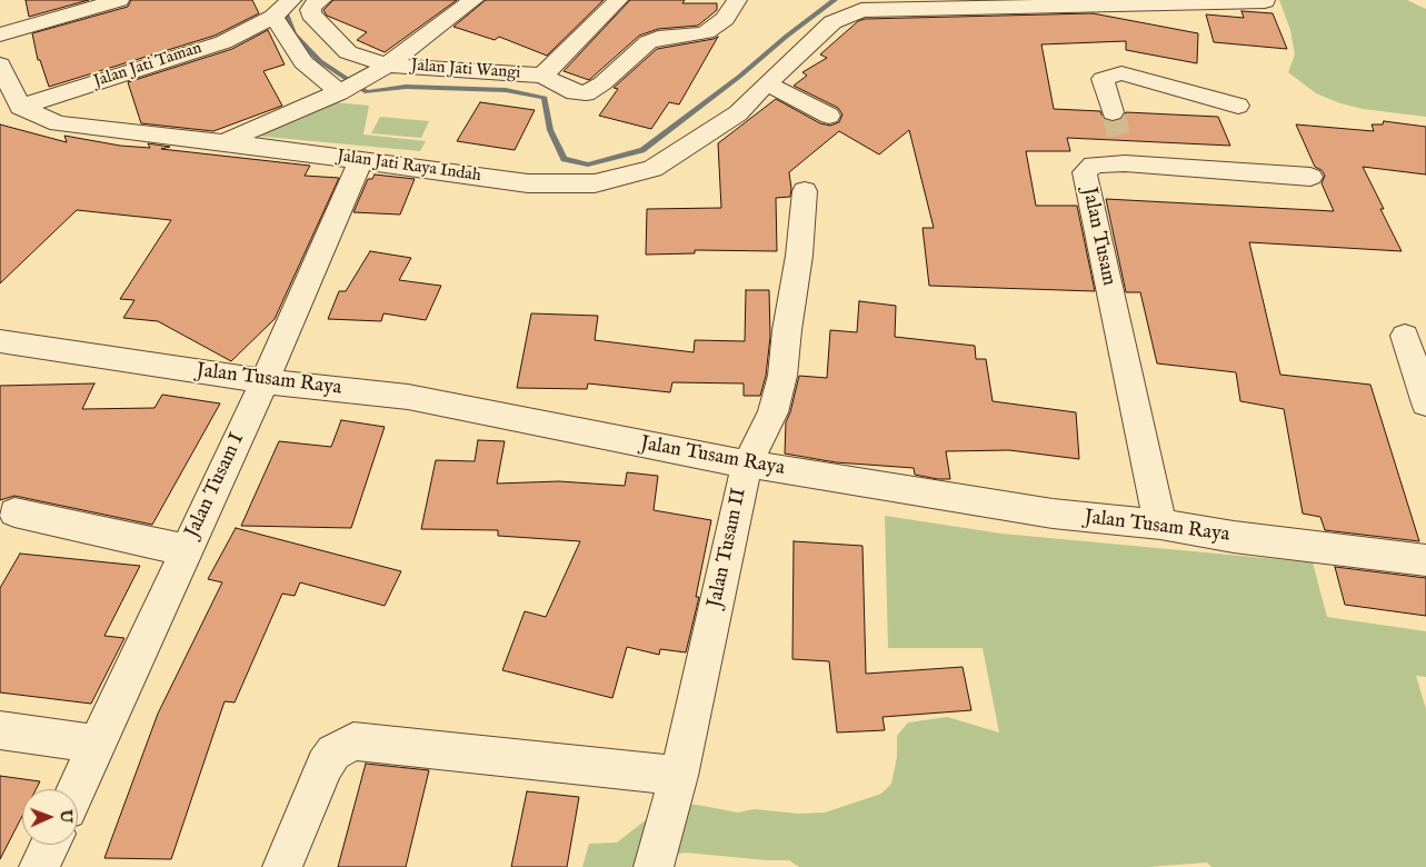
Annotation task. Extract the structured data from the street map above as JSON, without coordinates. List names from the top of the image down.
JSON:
{
  "streets": {
    "street": [
      "Jalan Jati Taman",
      "Jalan Jati Wangi",
      "Jalan Jati Raya Indah",
      "Jalan Tusam",
      "Jalan Tusam Raya",
      "Jalan Tusam I",
      "Jalan Tusam II"
    ]
  },
  "crossings": [
    ["Jalan Jati Taman", "Jalan Jati Raya Indah"],
    ["Jalan Jati Raya Indah", "Jalan Tusam I"],
    ["Jalan Tusam", "Jalan Tusam Raya"],
    ["Jalan Tusam Raya", "Jalan Tusam I"],
    ["Jalan Tusam Raya", "Jalan Tusam II"]
  ],
  "north": "right"
}
